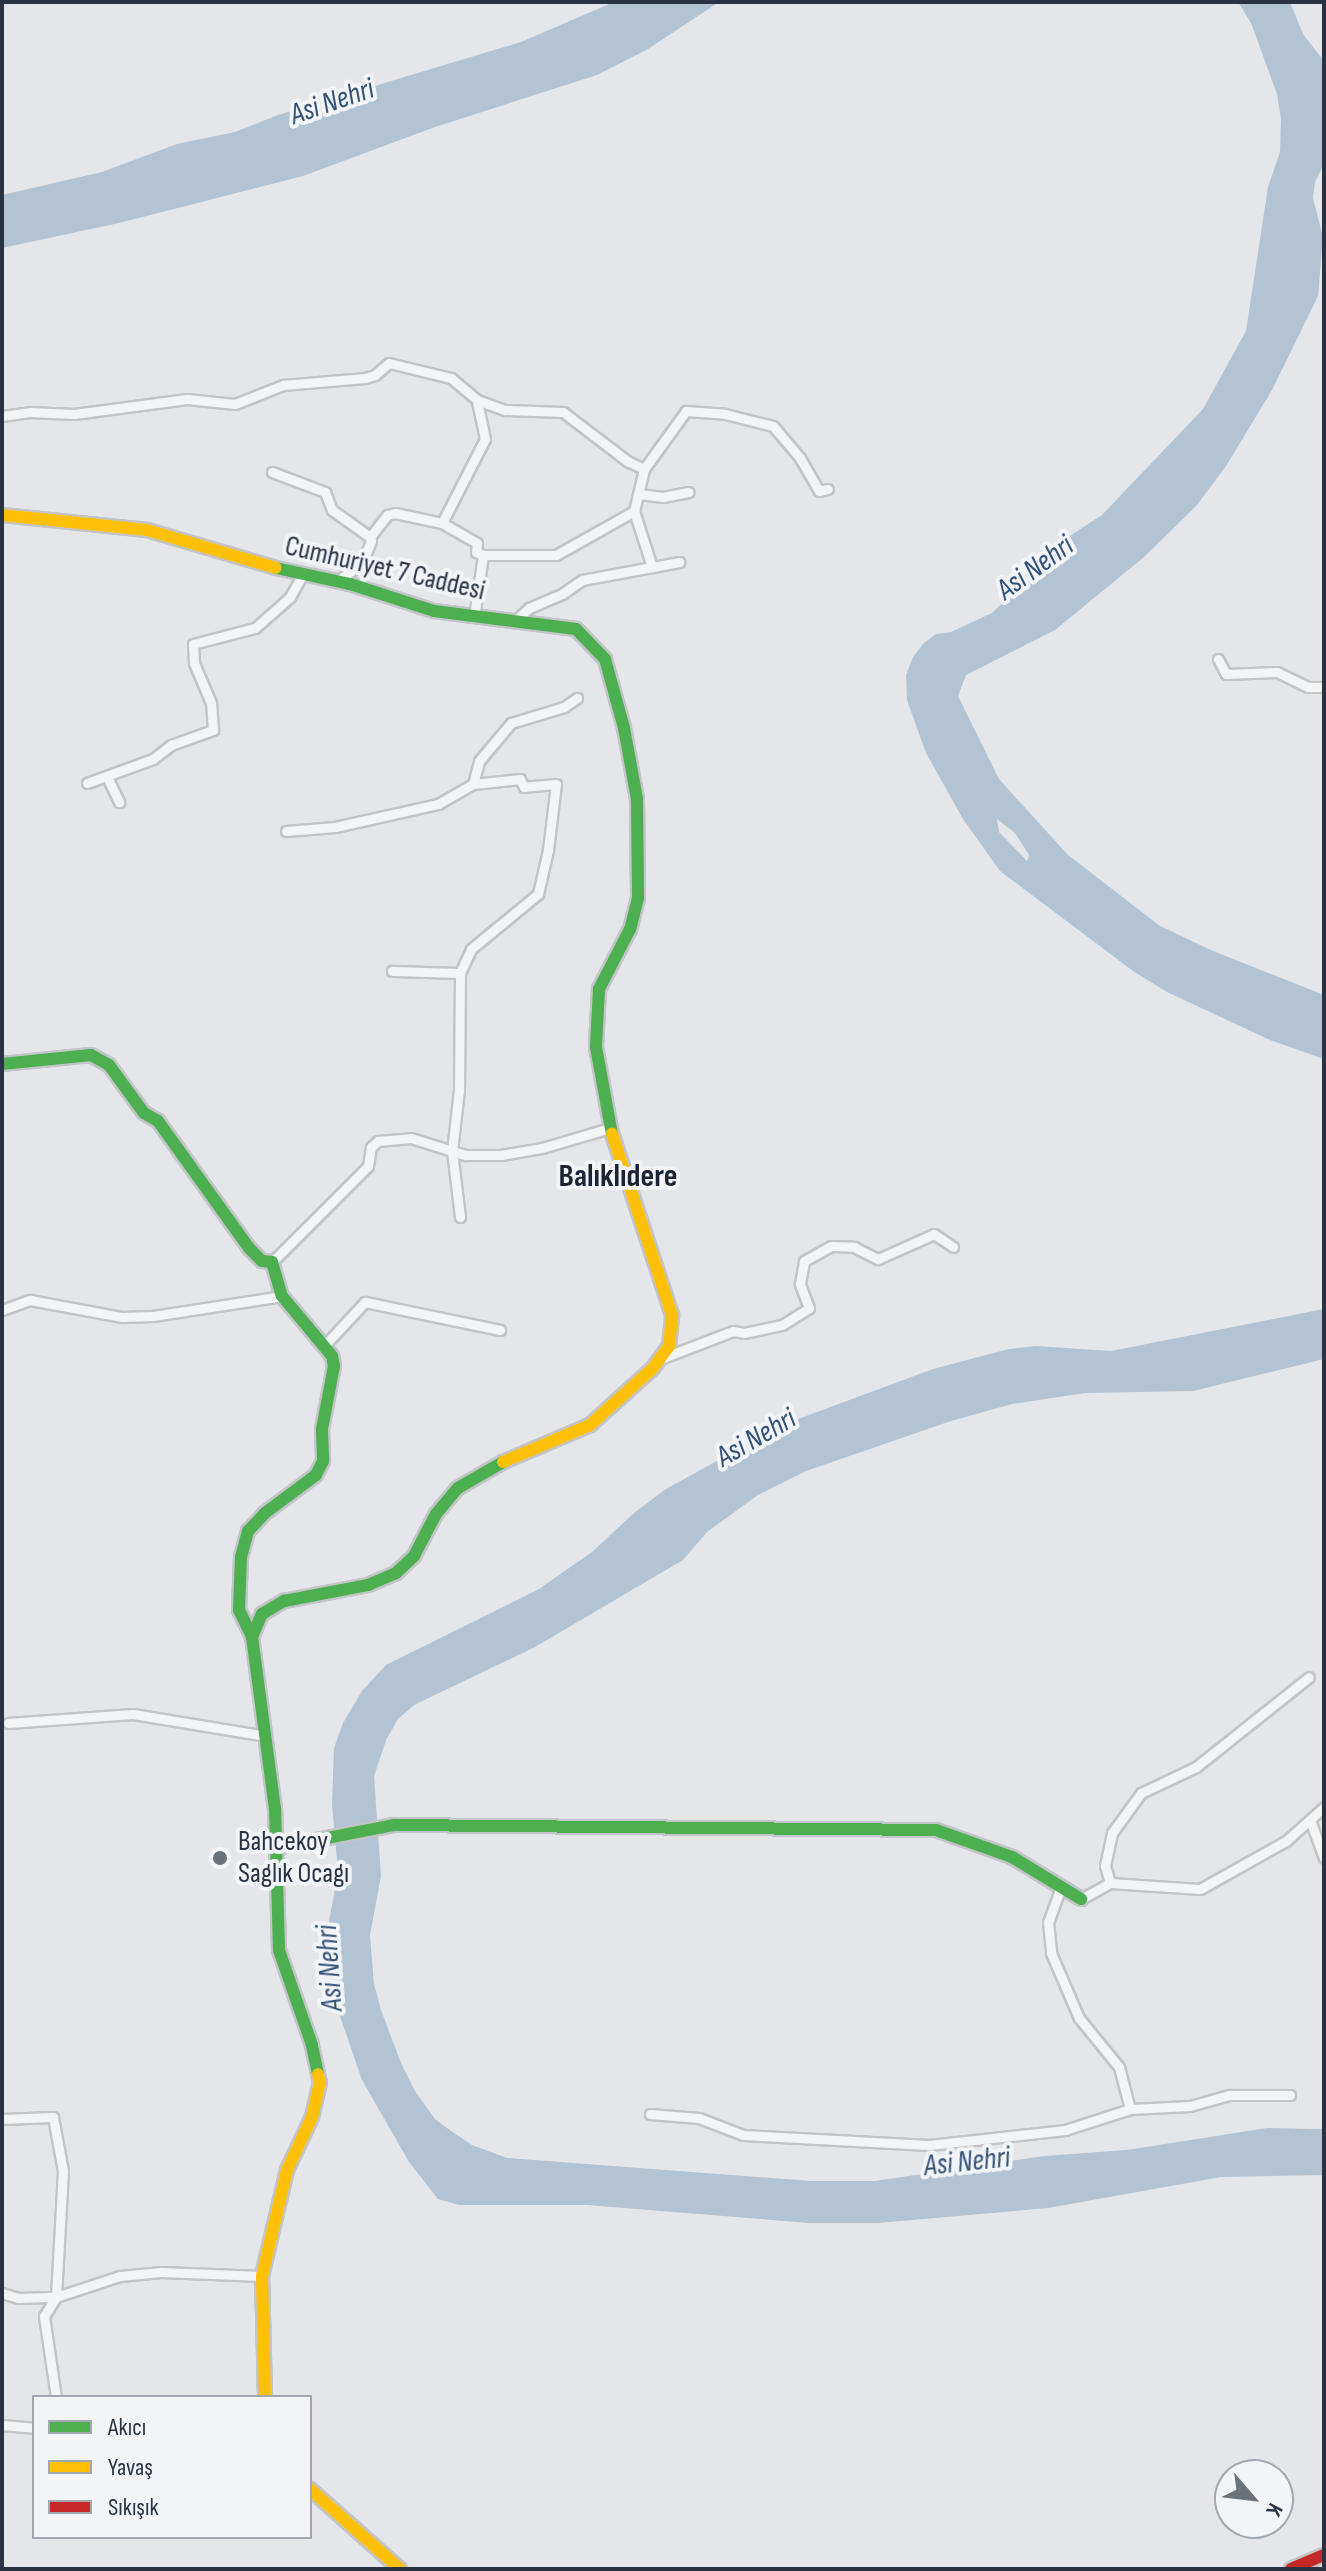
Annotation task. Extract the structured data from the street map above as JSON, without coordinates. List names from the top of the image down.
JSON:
{
  "streets": {
    "main road": ["Cumhuriyet 7 Caddesi"]
  },
  "districts": ["Balıklıdere"],
  "water": ["Asi Nehri"],
  "places": ["Bahcekoy Saglık Ocagı"],
  "legend": ["Akıcı", "Yavaş", "Sıkışık"],
  "north": "bottom right"
}
